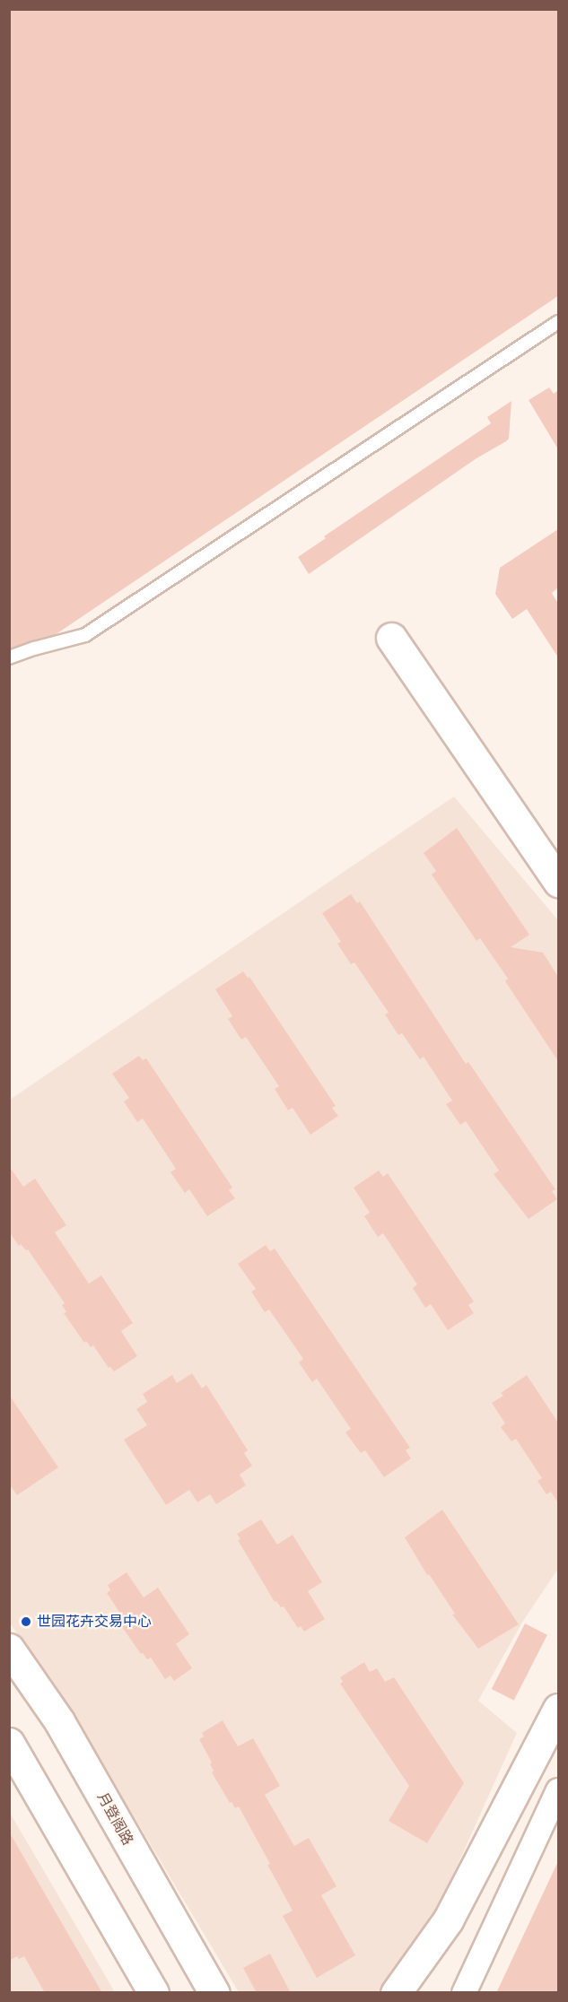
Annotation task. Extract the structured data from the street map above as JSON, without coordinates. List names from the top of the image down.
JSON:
{
  "streets": {
    "main road": ["月登阁路"]
  },
  "places": ["世园花卉交易中心"]
}
